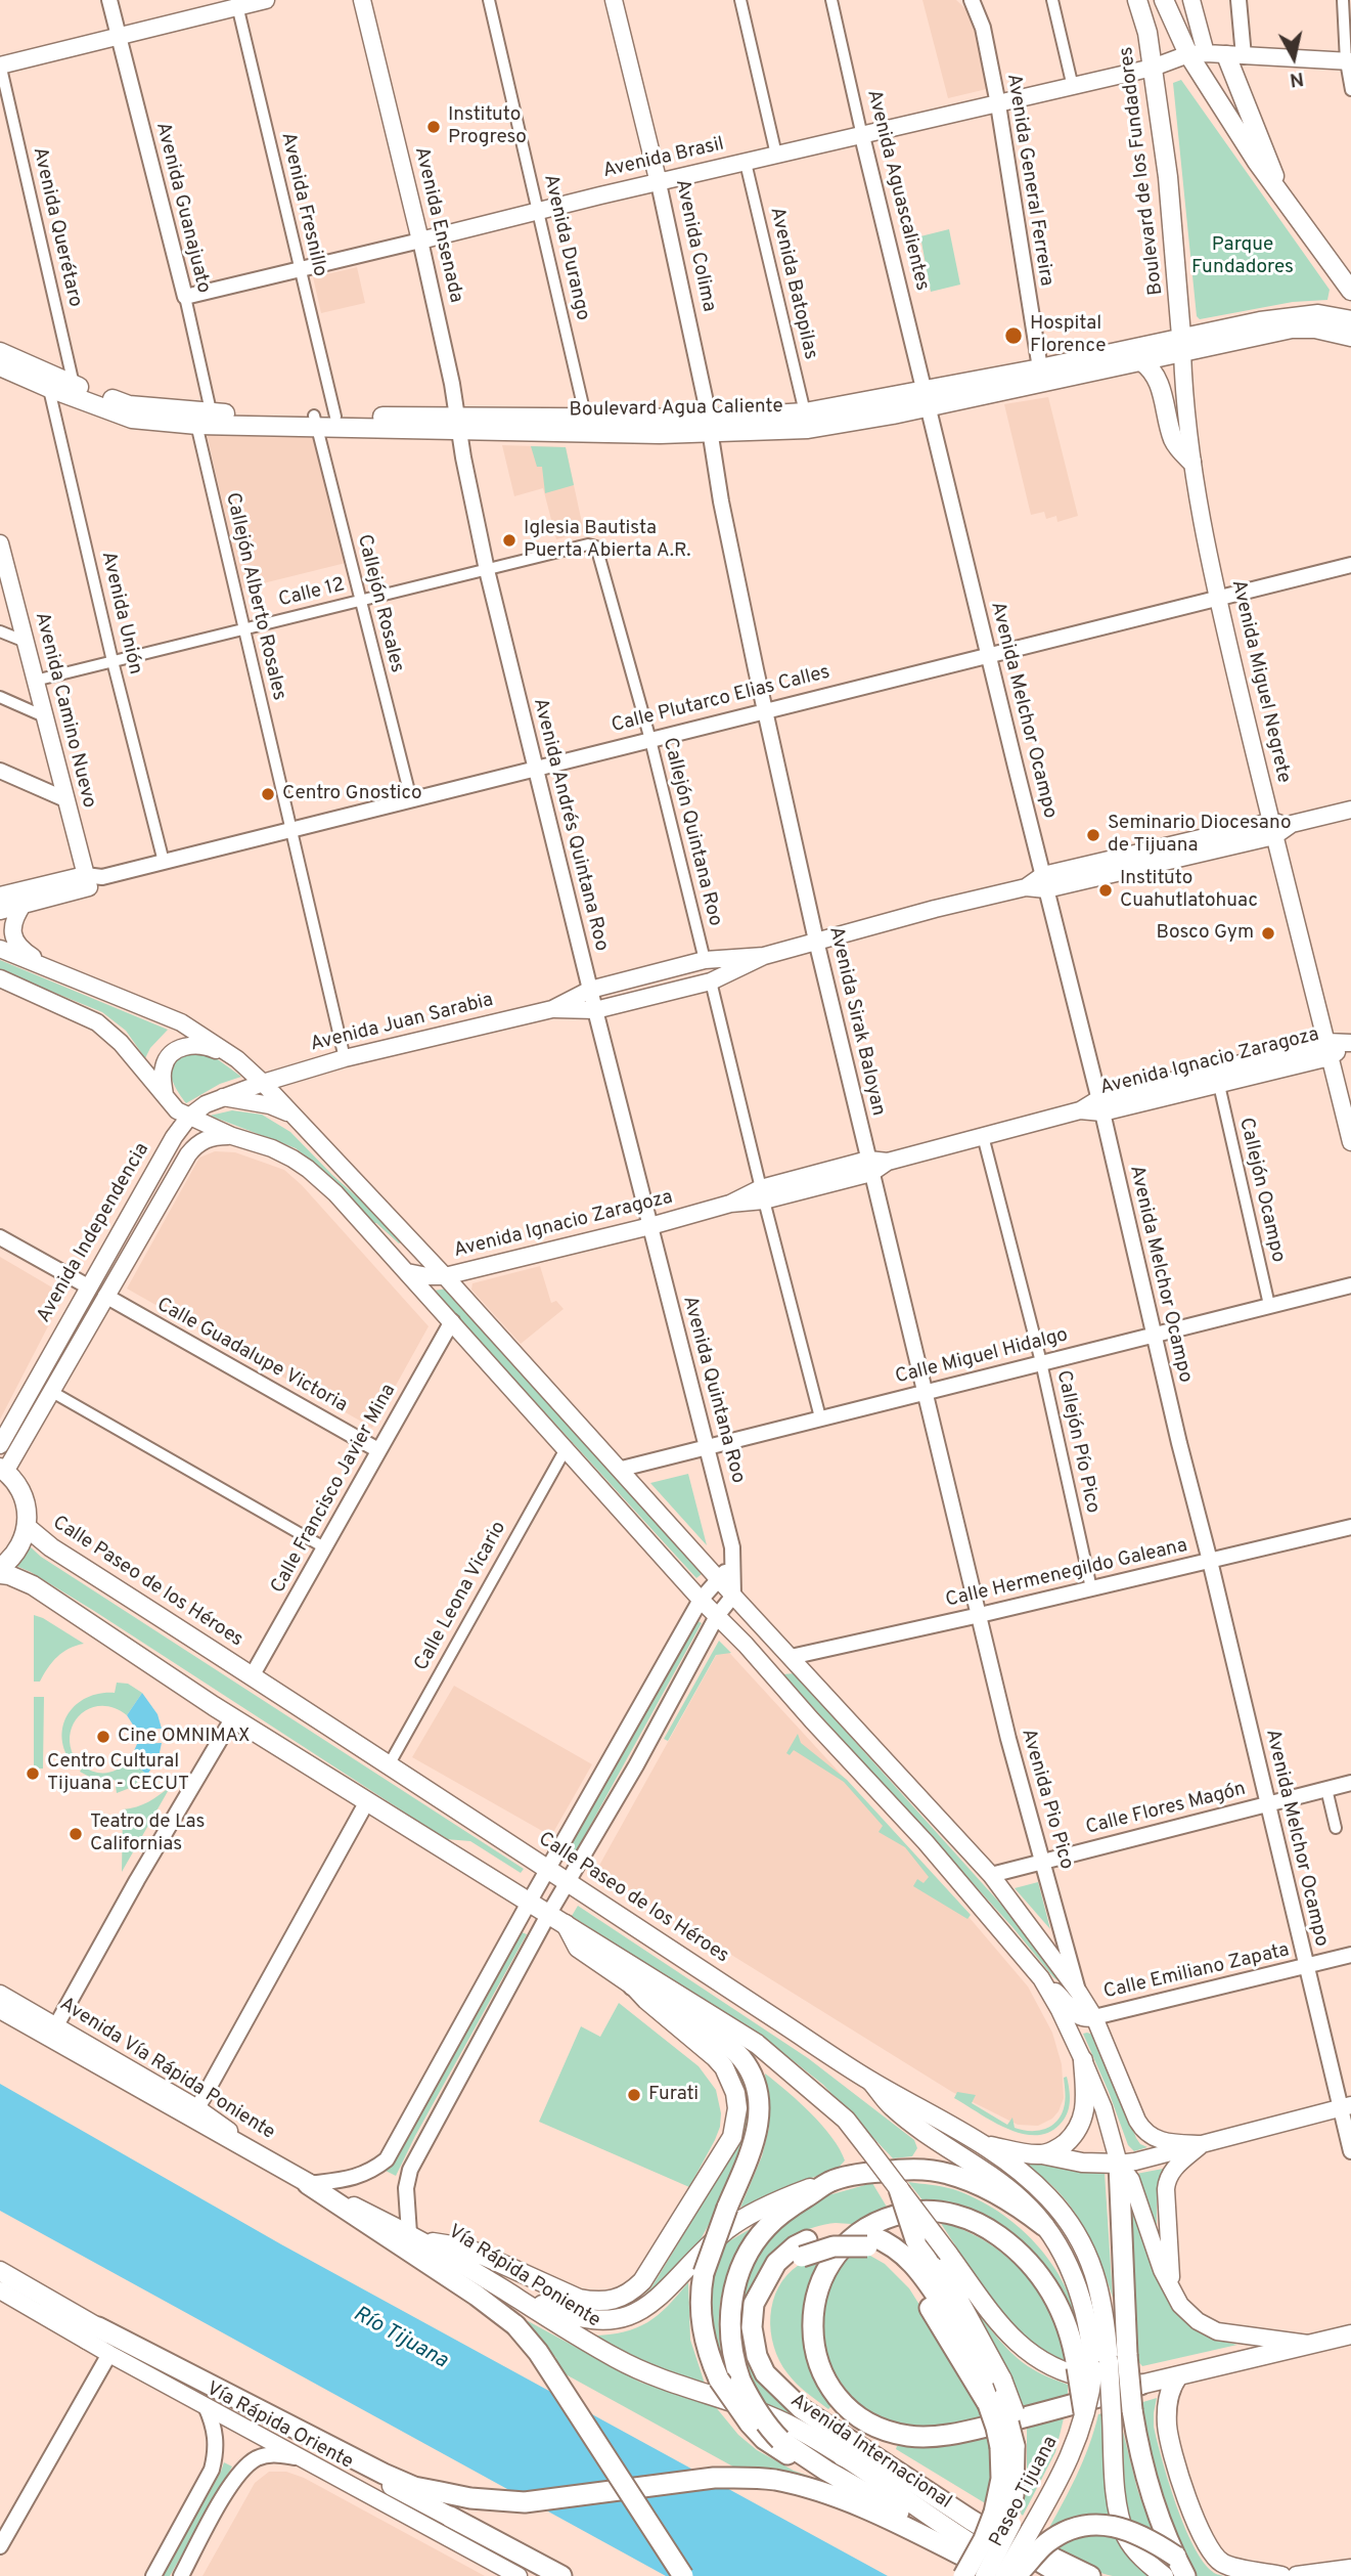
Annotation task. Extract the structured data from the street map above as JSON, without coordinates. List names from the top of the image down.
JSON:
{
  "streets": {
    "highway": ["Vía Rápida Oriente", "Avenida Internacional"],
    "main road": [
      "Avenida Brasil",
      "Boulevard de los Fundadores",
      "Avenida Ensenada",
      "Avenida Colima",
      "Boulevard Agua Caliente",
      "Avenida Miguel Negrete",
      "Calle Plutarco Elias Calles",
      "Avenida Camino Nuevo",
      "Avenida Juan Sarabia",
      "Avenida Ignacio Zaragoza",
      "Avenida Independencia",
      "Calle Paseo de los Héroes",
      "Avenida Vía Rápida Poniente",
      "Vía Rápida Poniente",
      "Paseo Tijuana"
    ],
    "street": [
      "Avenida General Ferreira",
      "Avenida Aguascalientes",
      "Avenida Fresnillo",
      "Avenida Guanajuato",
      "Avenida Querétaro",
      "Avenida Durango",
      "Avenida Batopilas",
      "Calle 12",
      "Callejón Alberto Rosales",
      "Callejón Rosales",
      "Avenida Unión",
      "Avenida Melchor Ocampo",
      "Avenida Andrés Quintana Roo",
      "Callejón Quintana Roo",
      "Avenida Sirak Baloyan",
      "Callejón Ocampo",
      "Calle Guadalupe Victoria",
      "Calle Miguel Hidalgo",
      "Avenida Quintana Roo",
      "Callejón Pío Pico",
      "Calle Francisco Javier Mina",
      "Calle Hermenegildo Galeana",
      "Calle Leona Vicario",
      "Avenida Pio Pico",
      "Calle Flores Magón",
      "Calle Emiliano Zapata"
    ]
  },
  "crossings": [
    ["Avenida Brasil", "Boulevard de los Fundadores"],
    ["Avenida Brasil", "Avenida General Ferreira"],
    ["Avenida Brasil", "Avenida Aguascalientes"],
    ["Avenida Brasil", "Avenida Fresnillo"],
    ["Avenida Brasil", "Avenida Guanajuato"],
    ["Avenida Brasil", "Avenida Ensenada"],
    ["Avenida Brasil", "Avenida Colima"],
    ["Avenida Brasil", "Avenida Durango"],
    ["Avenida Brasil", "Avenida Batopilas"],
    ["Boulevard de los Fundadores", "Boulevard Agua Caliente"],
    ["Boulevard de los Fundadores", "Avenida Miguel Negrete"],
    ["Avenida General Ferreira", "Boulevard Agua Caliente"],
    ["Avenida Aguascalientes", "Boulevard Agua Caliente"],
    ["Avenida Aguascalientes", "Avenida Melchor Ocampo"],
    ["Avenida Fresnillo", "Boulevard Agua Caliente"],
    ["Avenida Guanajuato", "Boulevard Agua Caliente"],
    ["Avenida Guanajuato", "Callejón Alberto Rosales"],
    ["Avenida Ensenada", "Boulevard Agua Caliente"],
    ["Avenida Ensenada", "Avenida Andrés Quintana Roo"],
    ["Avenida Querétaro", "Boulevard Agua Caliente"],
    ["Avenida Colima", "Boulevard Agua Caliente"],
    ["Avenida Colima", "Avenida Sirak Baloyan"],
    ["Avenida Durango", "Boulevard Agua Caliente"],
    ["Avenida Batopilas", "Boulevard Agua Caliente"],
    ["Boulevard Agua Caliente", "Callejón Alberto Rosales"],
    ["Boulevard Agua Caliente", "Callejón Rosales"],
    ["Boulevard Agua Caliente", "Avenida Unión"],
    ["Boulevard Agua Caliente", "Avenida Miguel Negrete"],
    ["Boulevard Agua Caliente", "Avenida Melchor Ocampo"],
    ["Boulevard Agua Caliente", "Avenida Andrés Quintana Roo"],
    ["Boulevard Agua Caliente", "Avenida Sirak Baloyan"],
    ["Calle 12", "Callejón Alberto Rosales"],
    ["Calle 12", "Callejón Rosales"],
    ["Calle 12", "Avenida Unión"],
    ["Calle 12", "Avenida Camino Nuevo"],
    ["Calle 12", "Avenida Andrés Quintana Roo"],
    ["Calle 12", "Callejón Quintana Roo"],
    ["Callejón Alberto Rosales", "Calle Plutarco Elias Calles"],
    ["Callejón Alberto Rosales", "Avenida Juan Sarabia"],
    ["Callejón Rosales", "Calle Plutarco Elias Calles"],
    ["Avenida Unión", "Calle Plutarco Elias Calles"],
    ["Avenida Miguel Negrete", "Calle Plutarco Elias Calles"],
    ["Avenida Miguel Negrete", "Avenida Juan Sarabia"],
    ["Avenida Miguel Negrete", "Avenida Ignacio Zaragoza"],
    ["Calle Plutarco Elias Calles", "Avenida Camino Nuevo"],
    ["Calle Plutarco Elias Calles", "Avenida Melchor Ocampo"],
    ["Calle Plutarco Elias Calles", "Avenida Andrés Quintana Roo"],
    ["Calle Plutarco Elias Calles", "Callejón Quintana Roo"],
    ["Calle Plutarco Elias Calles", "Avenida Sirak Baloyan"],
    ["Avenida Melchor Ocampo", "Avenida Juan Sarabia"],
    ["Avenida Melchor Ocampo", "Avenida Ignacio Zaragoza"],
    ["Avenida Melchor Ocampo", "Calle Miguel Hidalgo"],
    ["Avenida Melchor Ocampo", "Calle Hermenegildo Galeana"],
    ["Avenida Melchor Ocampo", "Calle Flores Magón"],
    ["Avenida Melchor Ocampo", "Calle Emiliano Zapata"],
    ["Avenida Andrés Quintana Roo", "Avenida Juan Sarabia"],
    ["Avenida Andrés Quintana Roo", "Avenida Ignacio Zaragoza"],
    ["Avenida Andrés Quintana Roo", "Avenida Quintana Roo"],
    ["Callejón Quintana Roo", "Avenida Juan Sarabia"],
    ["Avenida Sirak Baloyan", "Avenida Juan Sarabia"],
    ["Avenida Sirak Baloyan", "Avenida Ignacio Zaragoza"],
    ["Avenida Sirak Baloyan", "Calle Miguel Hidalgo"],
    ["Avenida Sirak Baloyan", "Calle Hermenegildo Galeana"],
    ["Avenida Sirak Baloyan", "Avenida Pio Pico"],
    ["Avenida Juan Sarabia", "Avenida Independencia"],
    ["Avenida Ignacio Zaragoza", "Callejón Ocampo"],
    ["Avenida Ignacio Zaragoza", "Avenida Quintana Roo"],
    ["Avenida Ignacio Zaragoza", "Callejón Pío Pico"],
    ["Callejón Ocampo", "Calle Miguel Hidalgo"],
    ["Avenida Independencia", "Calle Guadalupe Victoria"],
    ["Calle Guadalupe Victoria", "Calle Francisco Javier Mina"],
    ["Calle Miguel Hidalgo", "Avenida Quintana Roo"],
    ["Calle Miguel Hidalgo", "Callejón Pío Pico"],
    ["Callejón Pío Pico", "Calle Hermenegildo Galeana"],
    ["Calle Francisco Javier Mina", "Calle Paseo de los Héroes"],
    ["Calle Hermenegildo Galeana", "Avenida Pio Pico"],
    ["Calle Paseo de los Héroes", "Calle Leona Vicario"],
    ["Avenida Pio Pico", "Calle Flores Magón"],
    ["Avenida Vía Rápida Poniente", "Vía Rápida Poniente"],
    ["Avenida Internacional", "Paseo Tijuana"]
  ],
  "water": ["Río Tijuana"],
  "parks": ["Parque Fundadores"],
  "places": [
    "Instituto Progreso",
    "Hospital Florence",
    "Iglesia Bautista Puerta Abierta A.R.",
    "Centro Gnostico",
    "Seminario Diocesano de Tijuana",
    "Instituto Cuahutlatohuac",
    "Bosco Gym",
    "Cine OMNIMAX",
    "Centro Cultural Tijuana - CECUT",
    "Teatro de Las Californias",
    "Furati"
  ],
  "north": "bottom"
}
